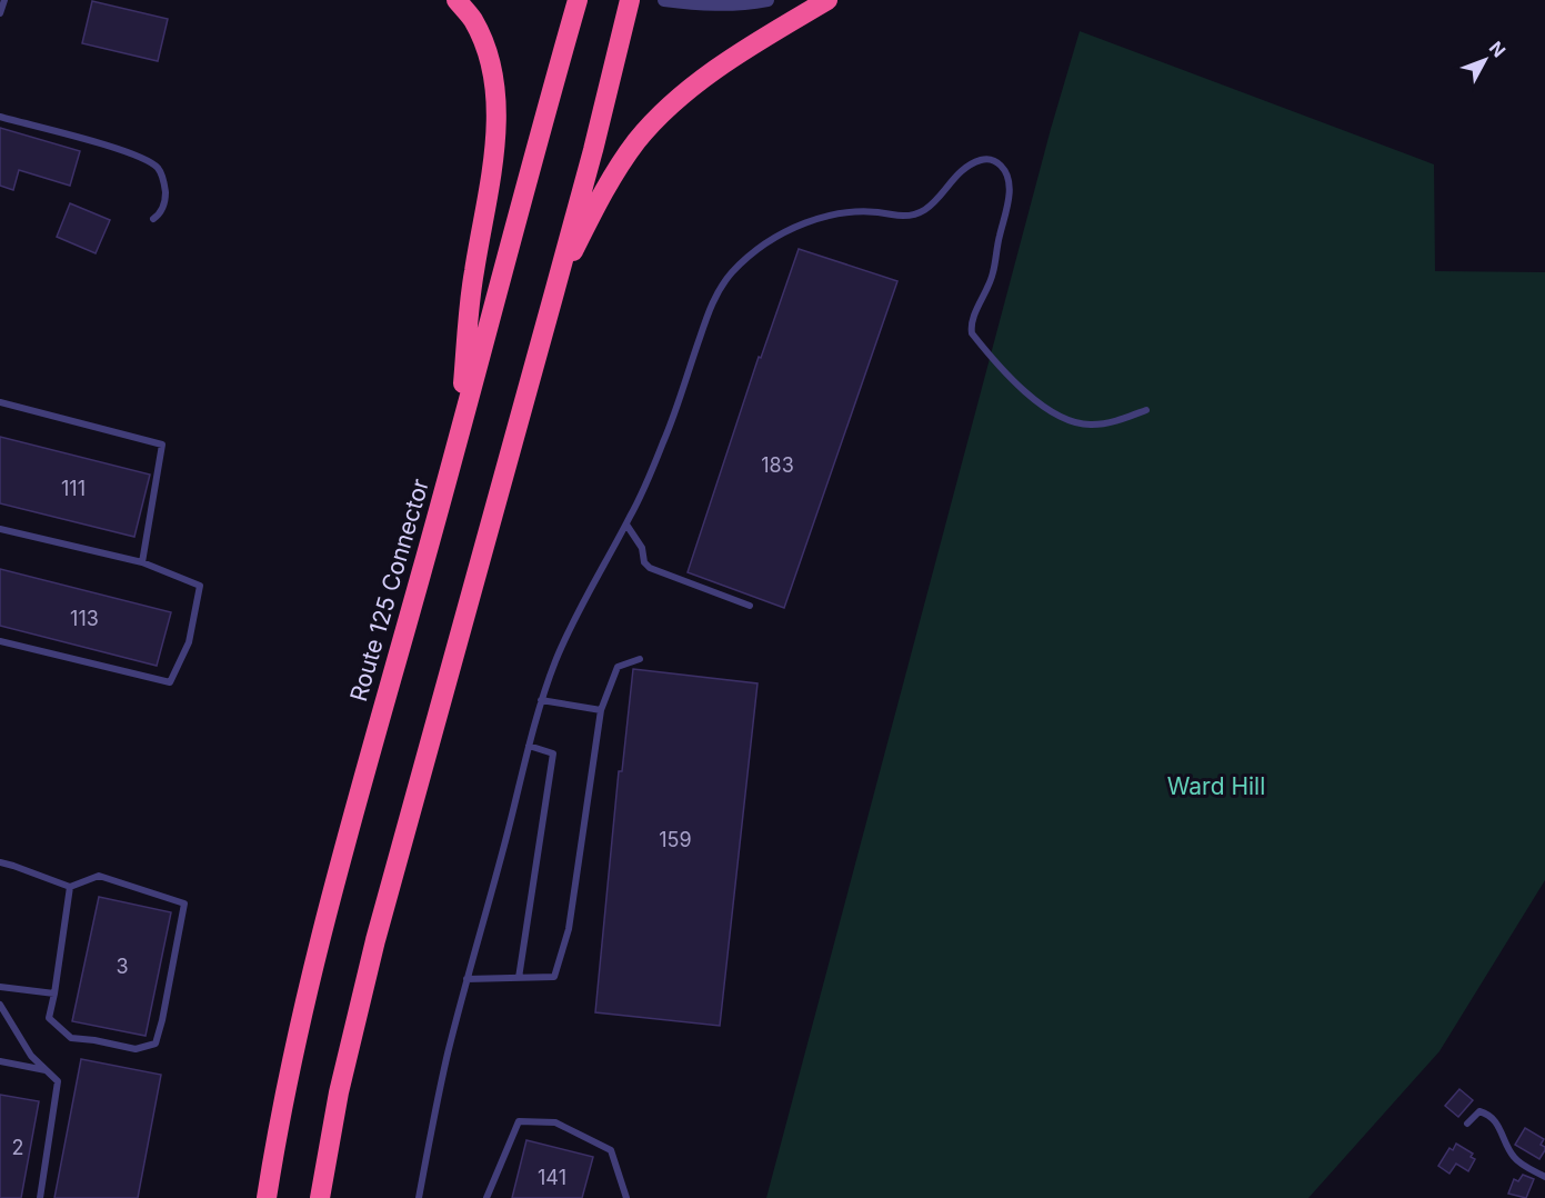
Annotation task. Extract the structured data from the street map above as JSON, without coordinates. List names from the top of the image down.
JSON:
{
  "streets": {
    "highway": ["Route 125 Connector"]
  },
  "parks": ["Ward Hill"],
  "house_numbers": [
    "183",
    "111",
    "113",
    "159",
    "3",
    "2",
    "141"
  ],
  "north": "top right"
}
